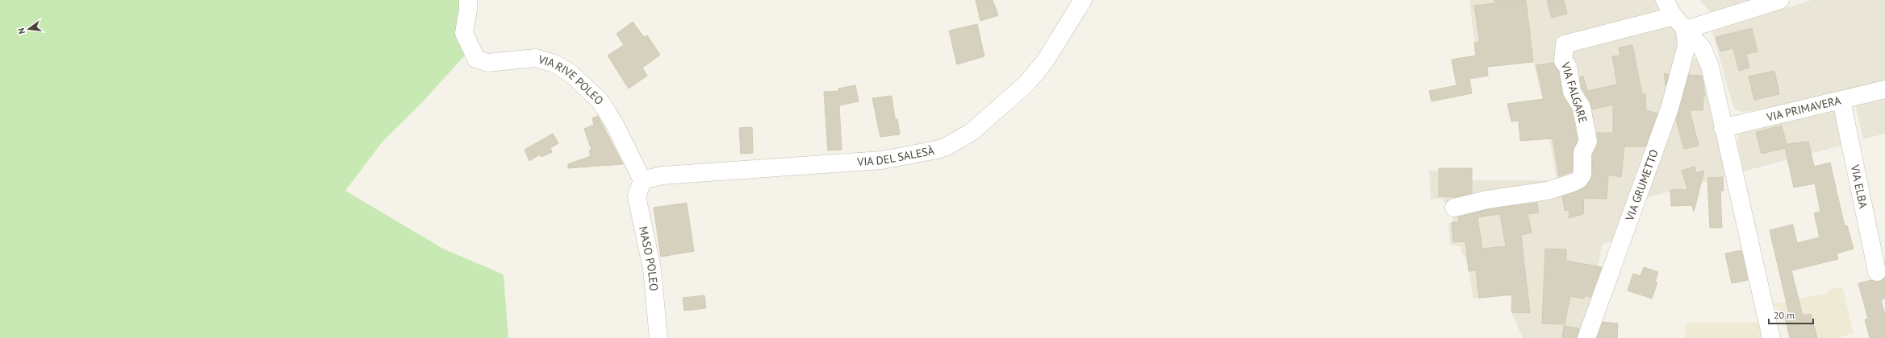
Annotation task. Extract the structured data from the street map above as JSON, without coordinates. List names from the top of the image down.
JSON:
{
  "streets": {
    "street": [
      "VIA RIVE POLEO",
      "VIA FALGARE",
      "VIA PRIMAVERA",
      "VIA DEL SALESÀ",
      "VIA GRUMETTO",
      "VIA ELBA",
      "MASO POLEO"
    ]
  },
  "crossings": [
    ["VIA RIVE POLEO", "VIA DEL SALESÀ"],
    ["VIA RIVE POLEO", "MASO POLEO"],
    ["VIA PRIMAVERA", "VIA ELBA"],
    ["VIA DEL SALESÀ", "MASO POLEO"]
  ],
  "scale_bar": "20 m",
  "north": "left"
}
